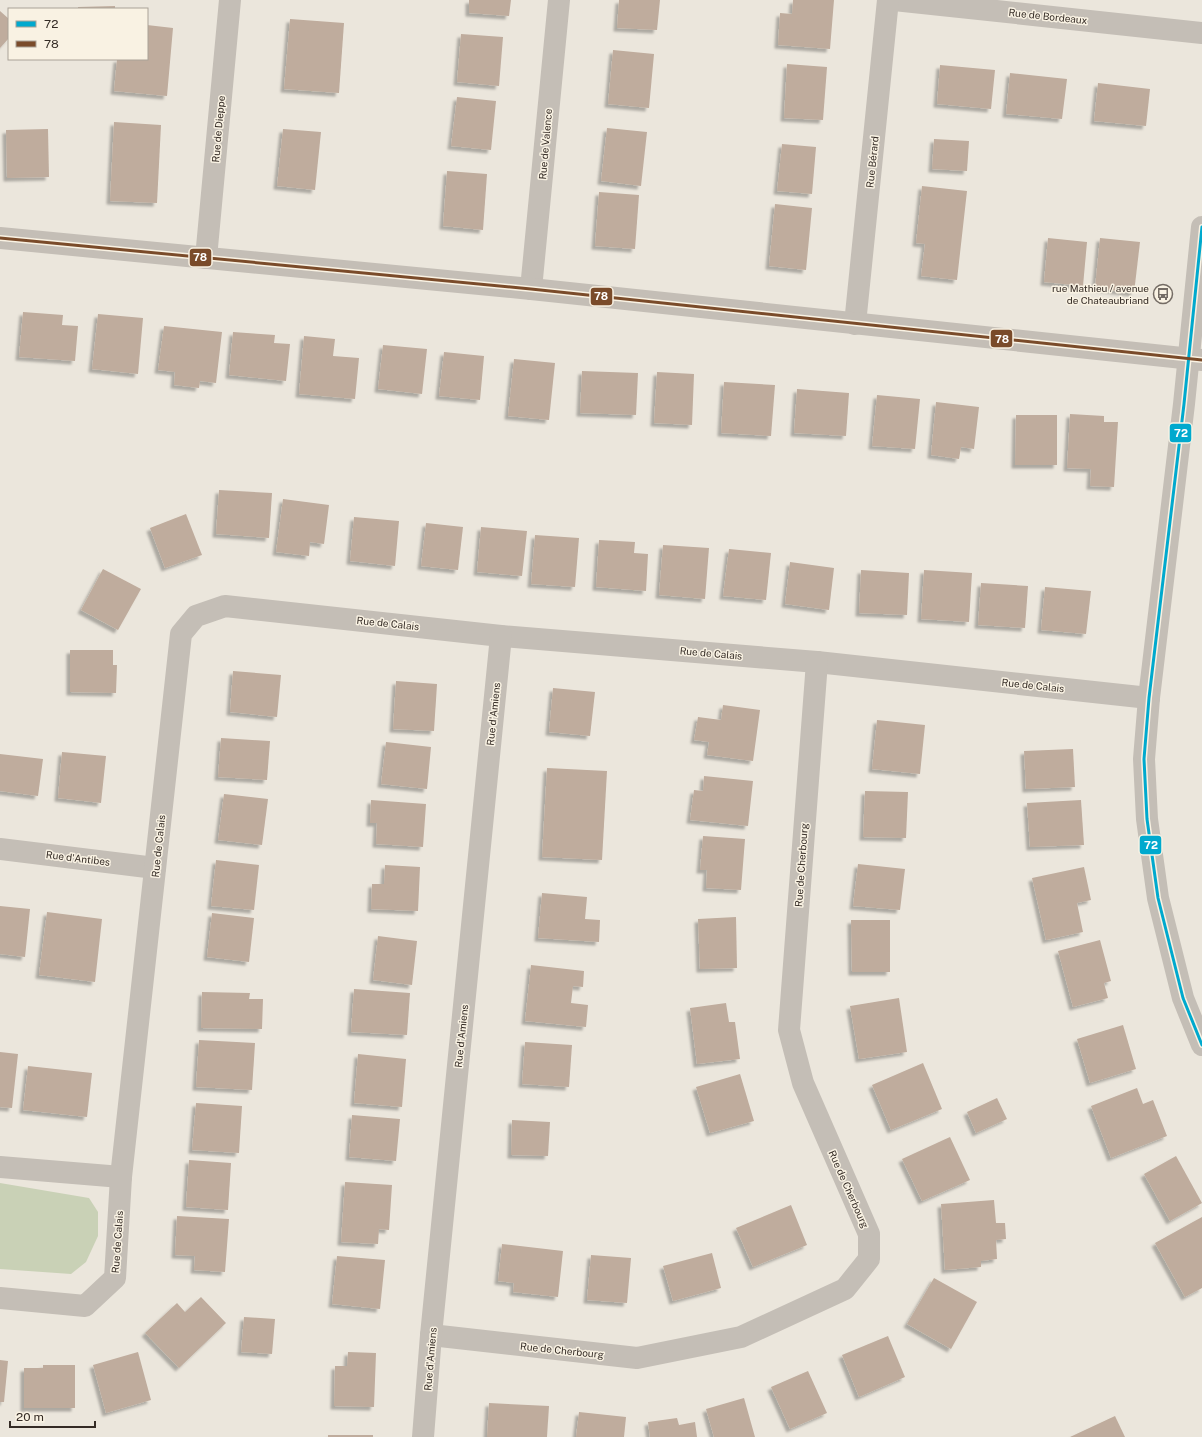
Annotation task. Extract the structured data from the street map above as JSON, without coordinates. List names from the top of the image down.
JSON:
{
  "streets": {
    "street": [
      "Rue de Bordeaux",
      "Rue de Dieppe",
      "Rue de Valence",
      "Rue Bérard",
      "Rue de Calais",
      "Rue d'Amiens",
      "Rue d'Antibes",
      "Rue de Cherbourg"
    ]
  },
  "crossings": [
    ["Rue de Calais", "Rue d'Amiens"],
    ["Rue de Calais", "Rue d'Antibes"],
    ["Rue de Calais", "Rue de Cherbourg"],
    ["Rue d'Amiens", "Rue de Cherbourg"]
  ],
  "places": {
    "bus stop": ["rue Mathieu / avenue de Chateaubriand"]
  },
  "lines": ["transit line 72", "transit line 78"],
  "legend": ["72", "78"],
  "scale_bar": "20 m"
}
